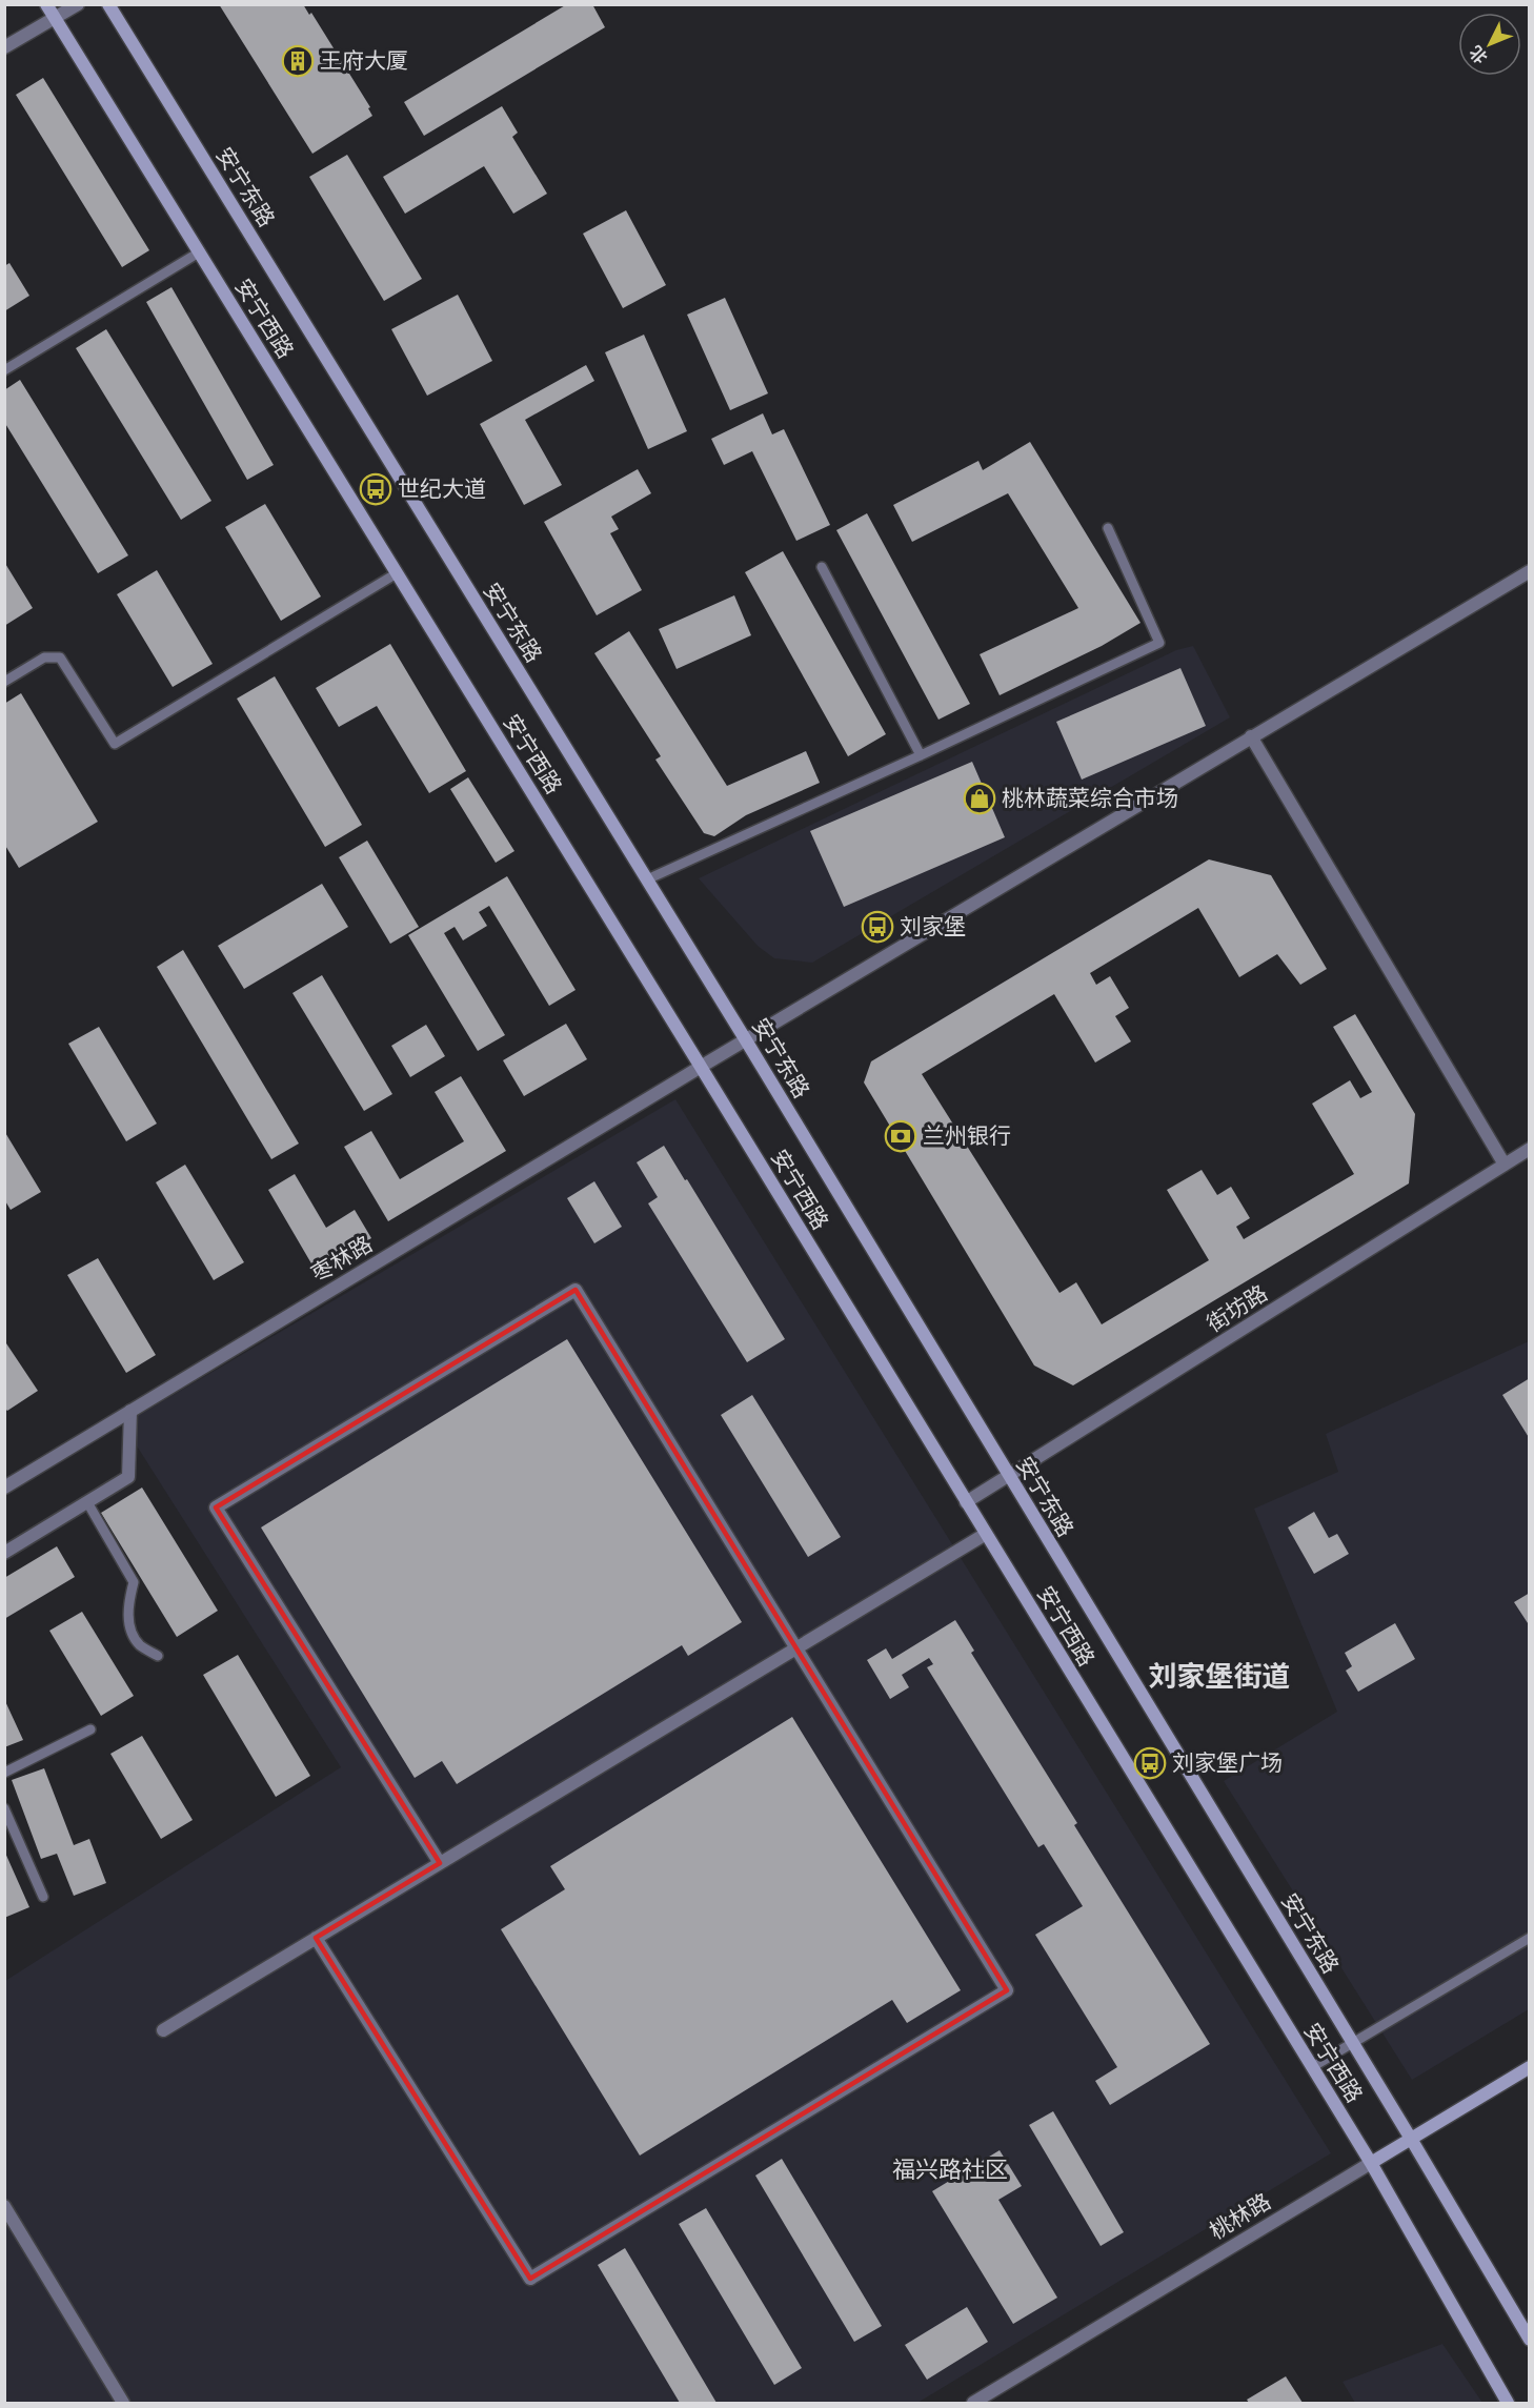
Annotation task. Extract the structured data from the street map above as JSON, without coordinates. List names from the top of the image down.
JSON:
{
  "streets": {
    "main road": ["安宁东路", "安宁西路", "桃林路"],
    "street": ["枣林路", "街坊路"]
  },
  "crossings": [
    ["安宁东路", "枣林路"],
    ["安宁东路", "街坊路"],
    ["安宁东路", "桃林路"],
    ["安宁西路", "枣林路"],
    ["安宁西路", "街坊路"],
    ["安宁西路", "桃林路"]
  ],
  "districts": ["刘家堡街道", "福兴路社区"],
  "places": {
    "building": ["王府大厦"],
    "bus stop": ["世纪大道", "刘家堡", "刘家堡广场"],
    "shop": ["桃林蔬菜综合市场"],
    "bank": ["兰州银行"]
  },
  "north": "bottom left"
}
